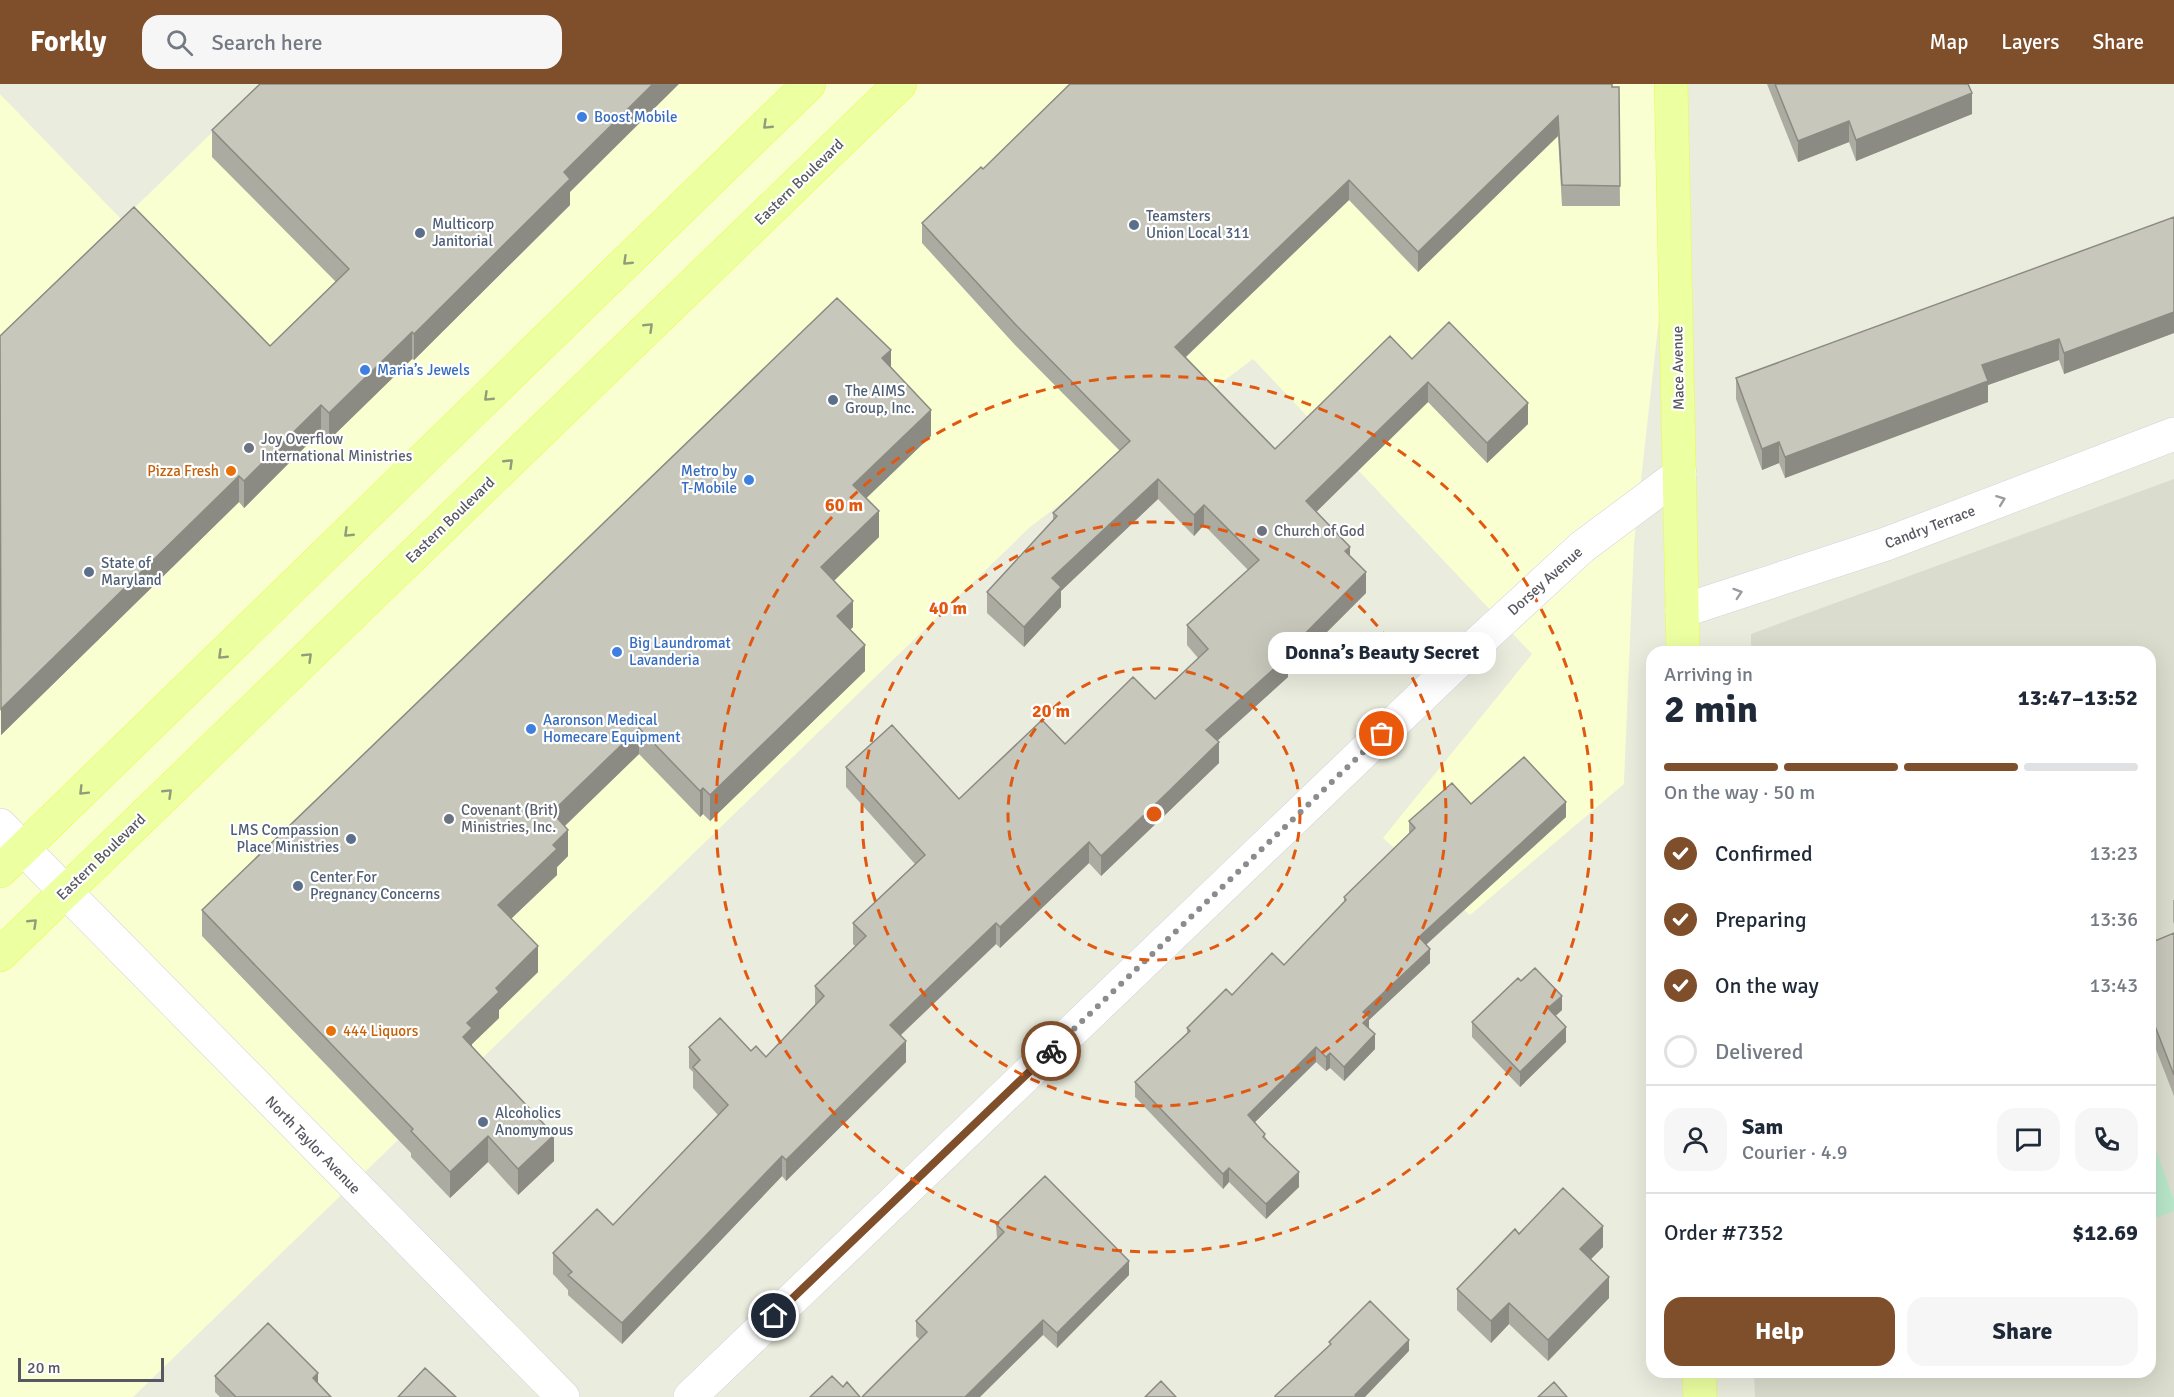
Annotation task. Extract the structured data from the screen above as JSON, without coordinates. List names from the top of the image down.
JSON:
{
  "streets": {
    "main road": ["Eastern Boulevard", "Mace Avenue"],
    "street": ["Candry Terrace", "Dorsey Avenue", "North Taylor Avenue"]
  },
  "crossings": [
    ["Eastern Boulevard", "North Taylor Avenue"],
    ["Mace Avenue", "Candry Terrace"],
    ["Mace Avenue", "Dorsey Avenue"]
  ],
  "one_way": ["Candry Terrace"],
  "places": [
    "Boost Mobile",
    "Teamsters Union Local 311",
    "Multicorp Janitorial",
    "Maria’s Jewels",
    "The AIMS Group, Inc.",
    "Joy Overflow International Ministries",
    "Pizza Fresh",
    "Metro by T-Mobile",
    "Church of God",
    "State of Maryland",
    "Big Laundromat Lavanderia",
    "Aaronson Medical Homecare Equipment",
    "Donna’s Beauty Secret",
    "Covenant (Brit) Ministries, Inc.",
    "LMS Compassion Place Ministries",
    "Center For Pregnancy Concerns",
    "444 Liquors",
    "Alcoholics Anomymous"
  ],
  "scale_bar": "20 m",
  "page": {
    "header": "Forkly",
    "search": "Search here",
    "nav": ["Map", "Layers", "Share"],
    "bubble": "Donna’s Beauty Secret",
    "heading": ["2 min", "Arriving in", "13:47–13:52"],
    "panel": [
      "Sam",
      "Courier · 4.9",
      "Order #7352",
      "$12.69"
    ],
    "bar": "On the way · 50 m",
    "list": [
      ["Confirmed", "13:23"],
      ["Preparing", "13:36"],
      ["On the way", "13:43"],
      "Delivered"
    ],
    "buttons": ["Help", "Share"],
    "scale": "20 m"
  },
  "rings": ["60 m", "40 m", "20 m"]
}
